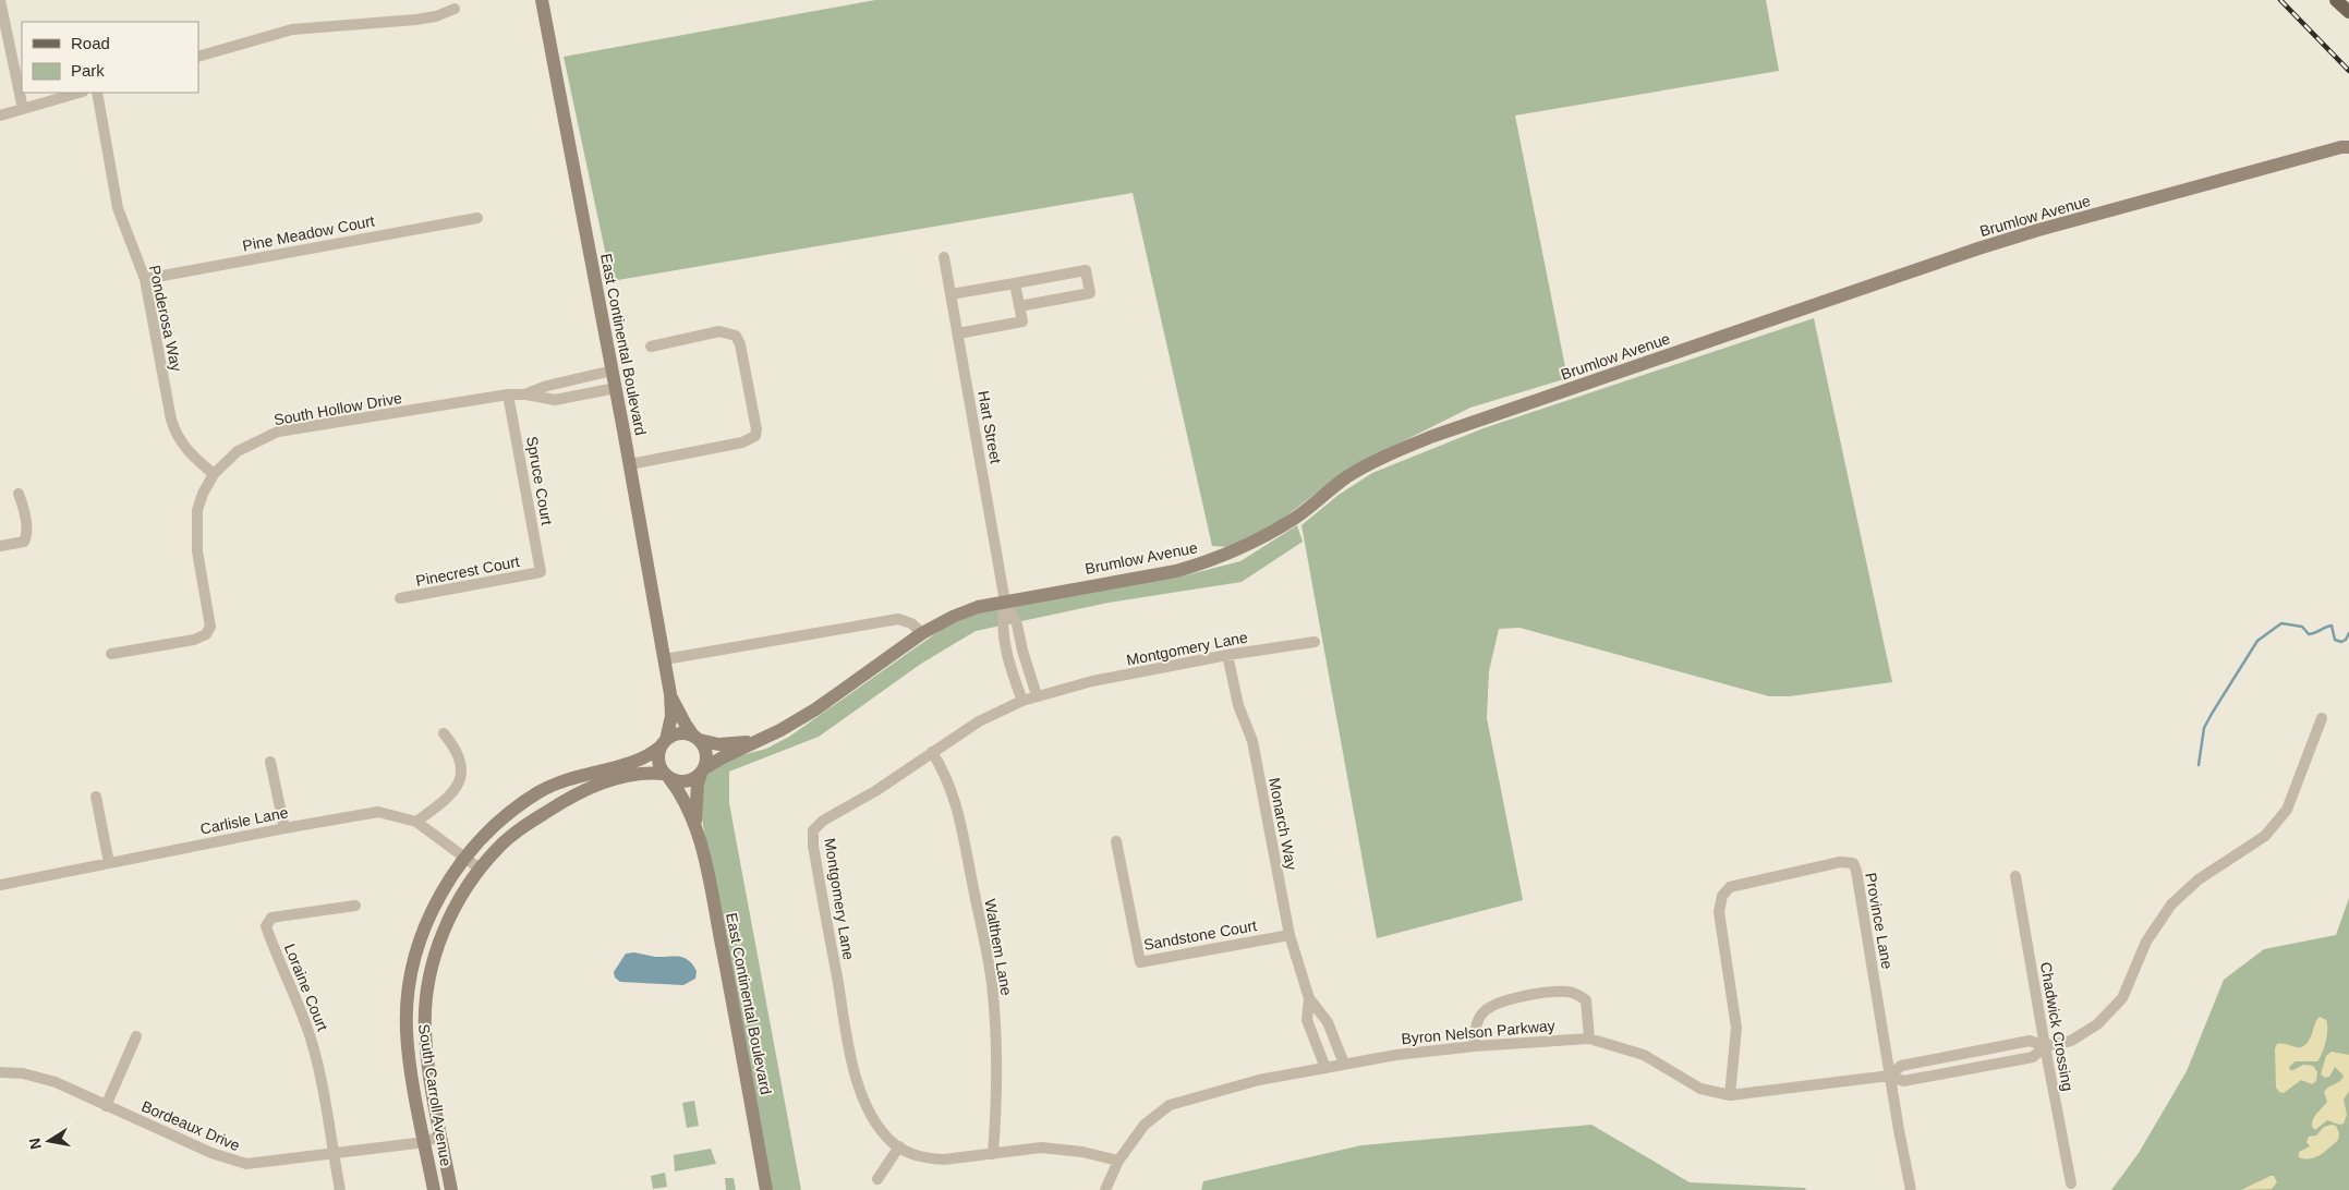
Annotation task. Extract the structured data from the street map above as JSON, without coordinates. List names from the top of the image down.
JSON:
{
  "streets": {
    "main road": ["Brumlow Avenue", "East Continental Boulevard", "South Carroll Avenue"],
    "street": [
      "Pine Meadow Court",
      "Ponderosa Way",
      "South Hollow Drive",
      "Hart Street",
      "Spruce Court",
      "Pinecrest Court",
      "Montgomery Lane",
      "Carlisle Lane",
      "Monarch Way",
      "Province Lane",
      "Sandstone Court",
      "Walthem Lane",
      "Loraine Court",
      "Chadwick Crossing",
      "Byron Nelson Parkway",
      "Bordeaux Drive"
    ]
  },
  "crossings": [
    ["Brumlow Avenue", "East Continental Boulevard"],
    ["Brumlow Avenue", "Hart Street"],
    ["Brumlow Avenue", "South Carroll Avenue"],
    ["Pine Meadow Court", "Ponderosa Way"],
    ["Ponderosa Way", "South Hollow Drive"],
    ["East Continental Boulevard", "South Hollow Drive"],
    ["East Continental Boulevard", "South Carroll Avenue"],
    ["South Hollow Drive", "Spruce Court"],
    ["Spruce Court", "Pinecrest Court"],
    ["Montgomery Lane", "Monarch Way"],
    ["Montgomery Lane", "Walthem Lane"],
    ["Montgomery Lane", "Byron Nelson Parkway"],
    ["Carlisle Lane", "South Carroll Avenue"],
    ["Monarch Way", "Sandstone Court"],
    ["Monarch Way", "Byron Nelson Parkway"],
    ["Province Lane", "Byron Nelson Parkway"],
    ["Loraine Court", "Bordeaux Drive"],
    ["Chadwick Crossing", "Byron Nelson Parkway"],
    ["South Carroll Avenue", "Bordeaux Drive"]
  ],
  "legend": ["Road", "Park"],
  "north": "left"
}
